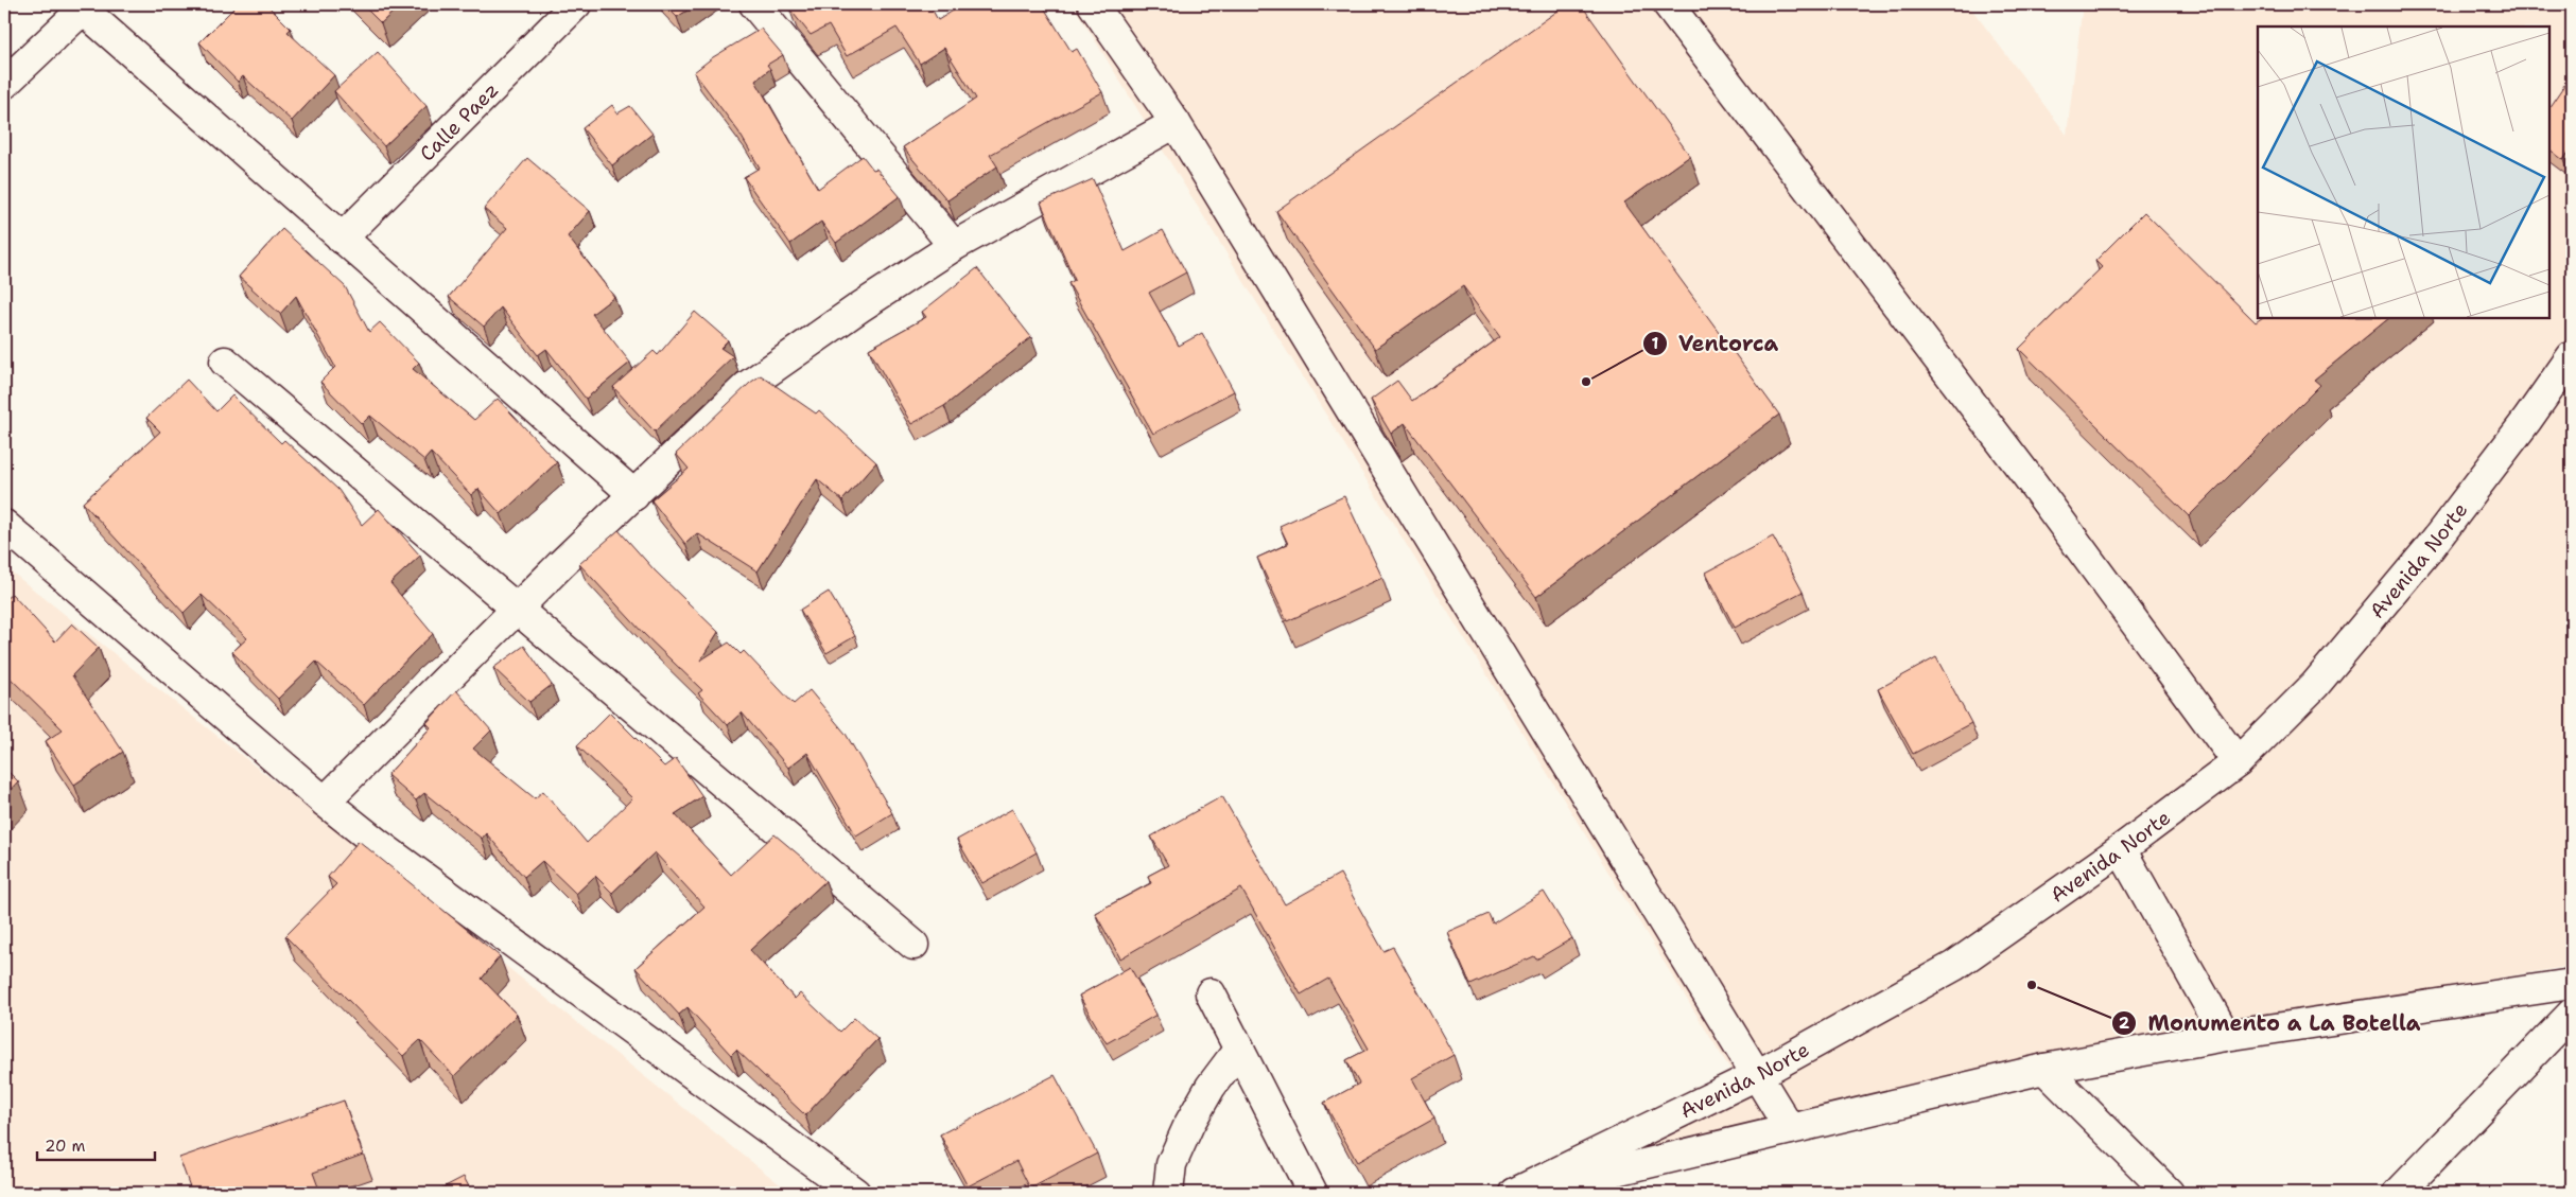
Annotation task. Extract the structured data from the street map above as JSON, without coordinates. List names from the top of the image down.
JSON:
{
  "streets": {
    "main road": ["Calle Paez", "Avenida Norte"]
  },
  "places": ["Ventorca", "Monumento a La Botella"],
  "scale_bar": "20 m"
}
